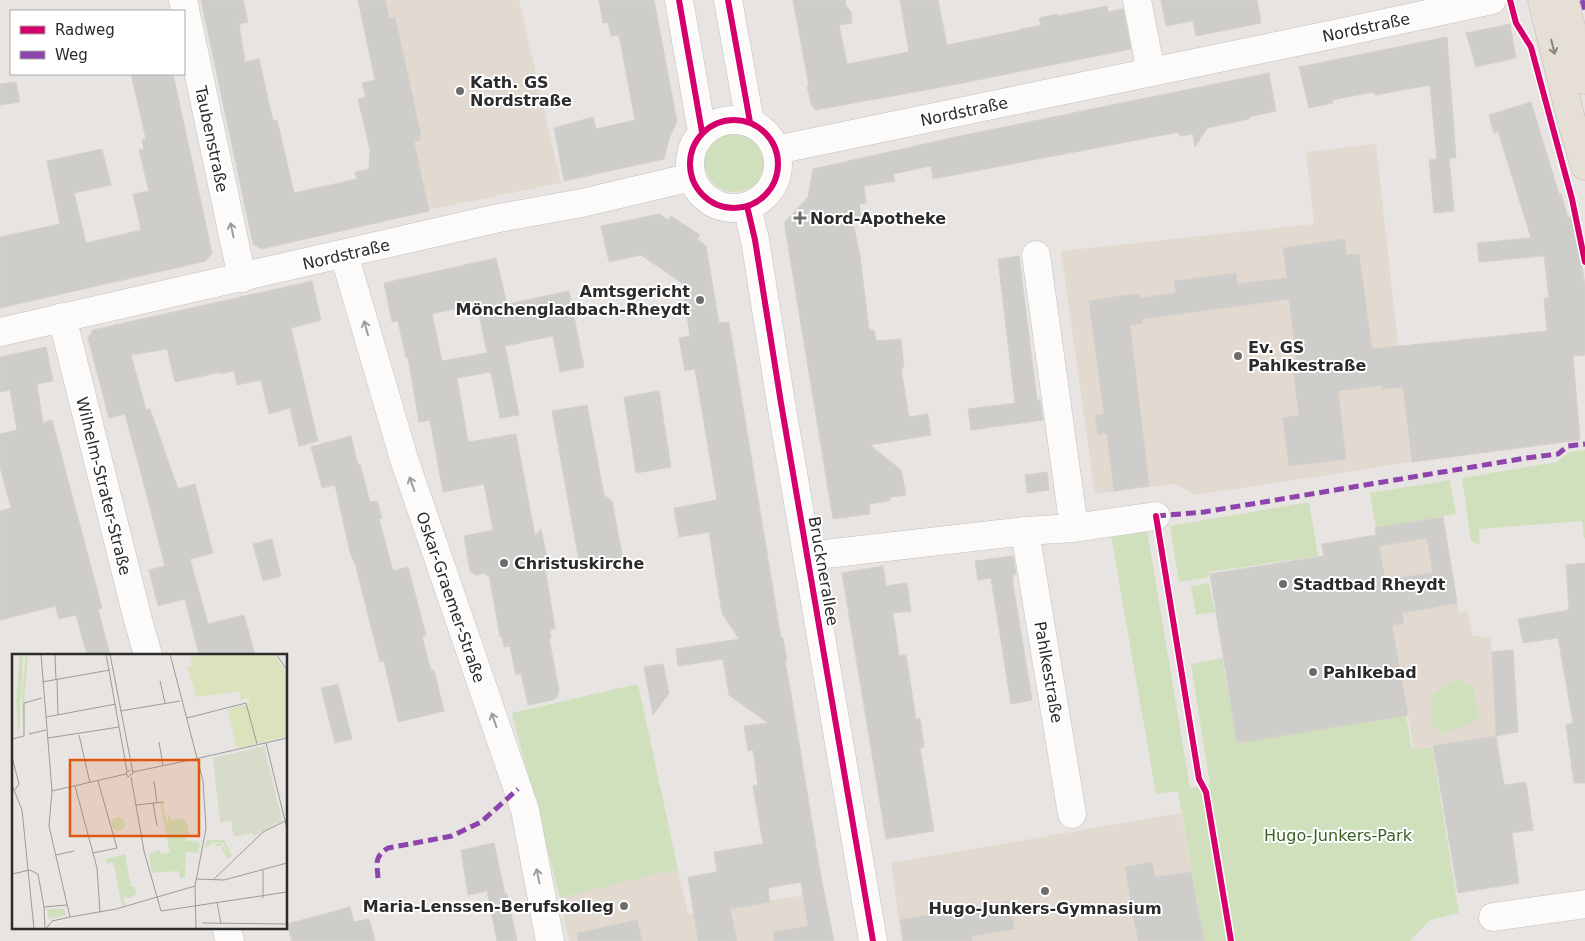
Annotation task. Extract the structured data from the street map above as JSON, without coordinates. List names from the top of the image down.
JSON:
{
  "streets": {
    "street": [
      "Nordstraße",
      "Taubenstraße",
      "Wilhelm-Strater-Straße",
      "Brucknerallee",
      "Oskar-Graemer-Straße",
      "Pahlkestraße"
    ]
  },
  "crossings": [
    ["Nordstraße", "Taubenstraße"],
    ["Nordstraße", "Wilhelm-Strater-Straße"],
    ["Nordstraße", "Brucknerallee"],
    ["Nordstraße", "Oskar-Graemer-Straße"]
  ],
  "one_way": ["Taubenstraße", "Oskar-Graemer-Straße"],
  "parks": ["Hugo-Junkers-Park"],
  "places": {
    "other": [
      "Kath. GS Nordstraße",
      "Amtsgericht Mönchengladbach-Rheydt",
      "Ev. GS Pahlkestraße",
      "Christuskirche",
      "Stadtbad Rheydt",
      "Pahlkebad",
      "Hugo-Junkers-Gymnasium",
      "Maria-Lenssen-Berufskolleg"
    ],
    "health": ["Nord-Apotheke"]
  },
  "legend": ["Radweg", "Weg"]
}
